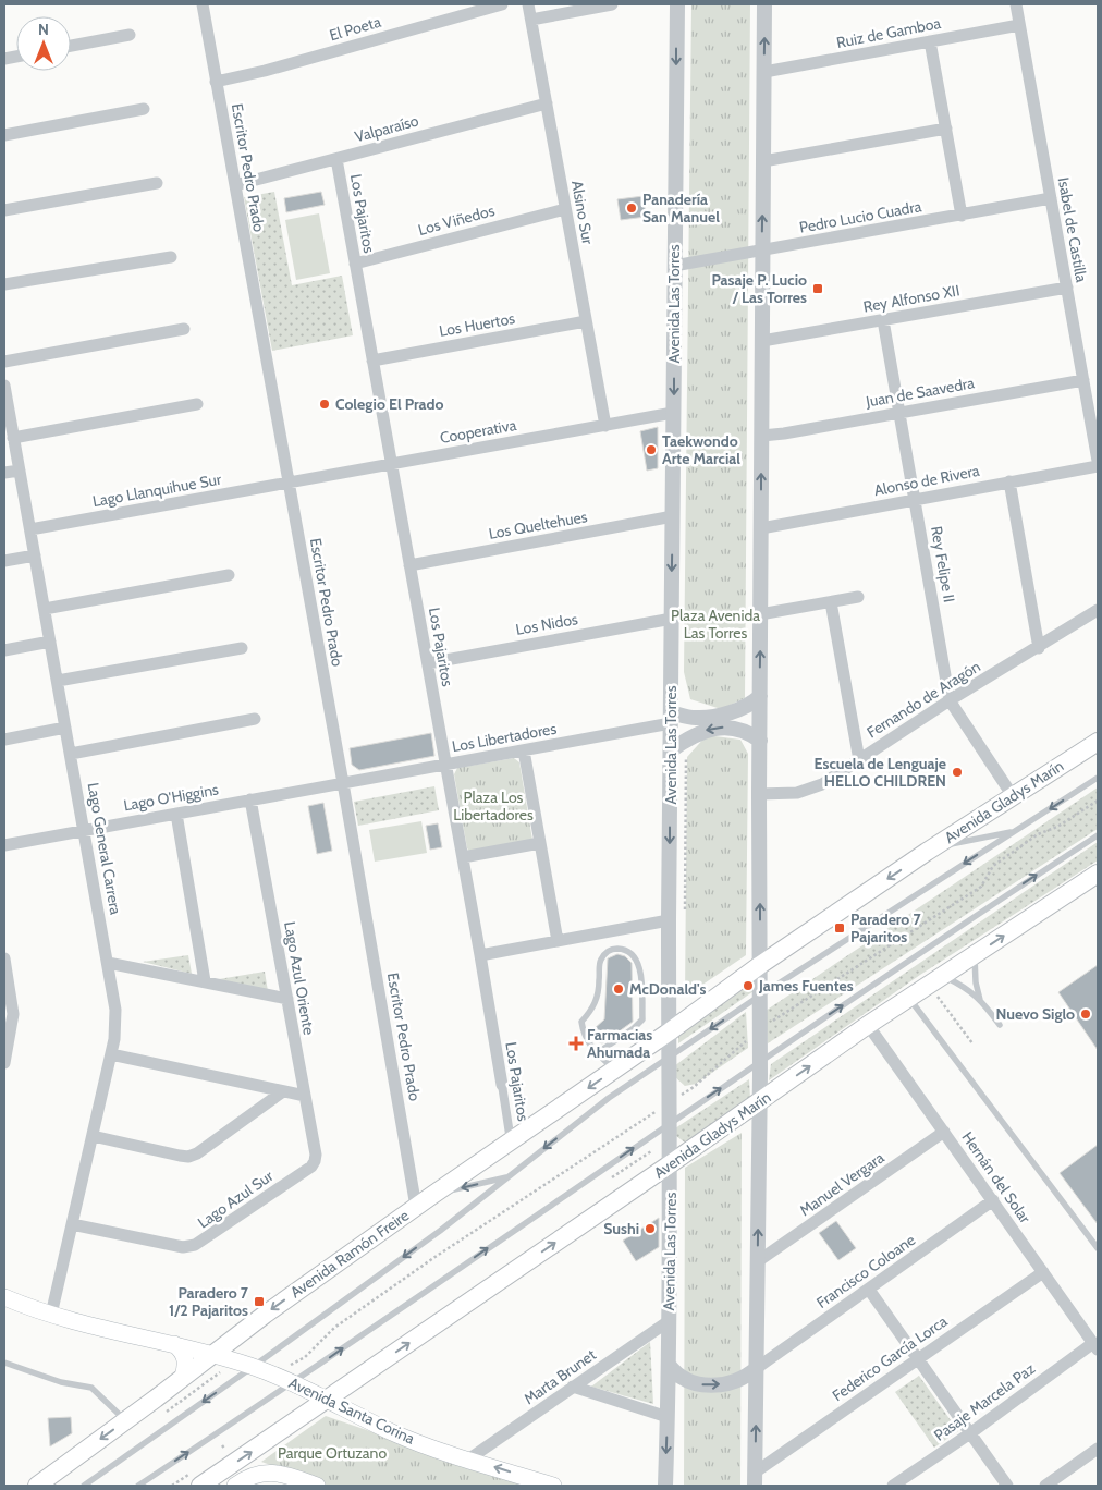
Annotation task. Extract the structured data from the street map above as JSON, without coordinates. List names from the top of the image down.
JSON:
{
  "streets": {
    "main road": ["Avenida Gladys Marín", "Avenida Ramón Freire", "Avenida Santa Corina"],
    "street": [
      "El Poeta",
      "Ruiz de Gamboa",
      "Valparaíso",
      "Escritor Pedro Prado",
      "Alsino Sur",
      "Los Pajaritos",
      "Pedro Lucio Cuadra",
      "Los Viñedos",
      "Isabel de Castilla",
      "Rey Alfonso XII",
      "Avenida Las Torres",
      "Los Huertos",
      "Juan de Saavedra",
      "Cooperativa",
      "Alonso de Rivera",
      "Lago Llanquihue Sur",
      "Los Queltehues",
      "Rey Felipe II",
      "Los Nidos",
      "Fernando de Aragón",
      "Los Libertadores",
      "Lago O'Higgins",
      "Lago General Carrera",
      "Lago Azul Oriente",
      "Hernán del Solar",
      "Manuel Vergara",
      "Lago Azul Sur",
      "Francisco Coloane",
      "Federico García Lorca",
      "Marta Brunet",
      "Pasaje Marcela Paz"
    ]
  },
  "crossings": [
    ["El Poeta", "Escritor Pedro Prado"],
    ["Ruiz de Gamboa", "Isabel de Castilla"],
    ["Valparaíso", "Escritor Pedro Prado"],
    ["Valparaíso", "Alsino Sur"],
    ["Valparaíso", "Los Pajaritos"],
    ["Escritor Pedro Prado", "Cooperativa"],
    ["Escritor Pedro Prado", "Lago Llanquihue Sur"],
    ["Escritor Pedro Prado", "Los Libertadores"],
    ["Escritor Pedro Prado", "Lago O'Higgins"],
    ["Escritor Pedro Prado", "Avenida Ramón Freire"],
    ["Alsino Sur", "Los Viñedos"],
    ["Alsino Sur", "Los Huertos"],
    ["Alsino Sur", "Cooperativa"],
    ["Los Pajaritos", "Los Viñedos"],
    ["Los Pajaritos", "Los Huertos"],
    ["Los Pajaritos", "Cooperativa"],
    ["Los Pajaritos", "Los Queltehues"],
    ["Los Pajaritos", "Los Nidos"],
    ["Los Pajaritos", "Los Libertadores"],
    ["Los Pajaritos", "Avenida Ramón Freire"],
    ["Pedro Lucio Cuadra", "Isabel de Castilla"],
    ["Pedro Lucio Cuadra", "Avenida Las Torres"],
    ["Isabel de Castilla", "Rey Alfonso XII"],
    ["Isabel de Castilla", "Juan de Saavedra"],
    ["Rey Alfonso XII", "Rey Felipe II"],
    ["Avenida Las Torres", "Cooperativa"],
    ["Avenida Las Torres", "Los Queltehues"],
    ["Avenida Las Torres", "Los Nidos"],
    ["Avenida Las Torres", "Los Libertadores"],
    ["Avenida Las Torres", "Avenida Gladys Marín"],
    ["Avenida Las Torres", "Avenida Ramón Freire"],
    ["Avenida Las Torres", "Marta Brunet"],
    ["Juan de Saavedra", "Rey Felipe II"],
    ["Cooperativa", "Lago Llanquihue Sur"],
    ["Alonso de Rivera", "Rey Felipe II"],
    ["Lago Llanquihue Sur", "Lago General Carrera"],
    ["Rey Felipe II", "Fernando de Aragón"],
    ["Rey Felipe II", "Avenida Gladys Marín"],
    ["Los Libertadores", "Lago O'Higgins"],
    ["Lago O'Higgins", "Lago General Carrera"],
    ["Lago O'Higgins", "Lago Azul Oriente"],
    ["Avenida Gladys Marín", "Hernán del Solar"],
    ["Avenida Gladys Marín", "Avenida Ramón Freire"],
    ["Avenida Gladys Marín", "Avenida Santa Corina"],
    ["Lago General Carrera", "Lago Azul Sur"],
    ["Lago General Carrera", "Avenida Santa Corina"],
    ["Lago Azul Oriente", "Lago Azul Sur"],
    ["Hernán del Solar", "Manuel Vergara"],
    ["Hernán del Solar", "Francisco Coloane"],
    ["Hernán del Solar", "Federico García Lorca"],
    ["Hernán del Solar", "Pasaje Marcela Paz"],
    ["Avenida Ramón Freire", "Avenida Santa Corina"],
    ["Marta Brunet", "Avenida Santa Corina"]
  ],
  "one_way": ["Avenida Ramón Freire"],
  "parks": ["Plaza Avenida Las Torres", "Plaza Los Libertadores", "Parque Ortuzano"],
  "places": {
    "other": [
      "Panadería San Manuel",
      "Colegio El Prado",
      "Taekwondo Arte Marcial",
      "Escuela de Lenguaje HELLO CHILDREN",
      "James Fuentes",
      "McDonald's",
      "Nuevo Siglo",
      "Sushi"
    ],
    "transit": ["Pasaje P. Lucio / Las Torres", "Paradero 7 Pajaritos", "Paradero 7 1/2 Pajaritos"],
    "health": ["Farmacias Ahumada"]
  },
  "north": "top"
}
